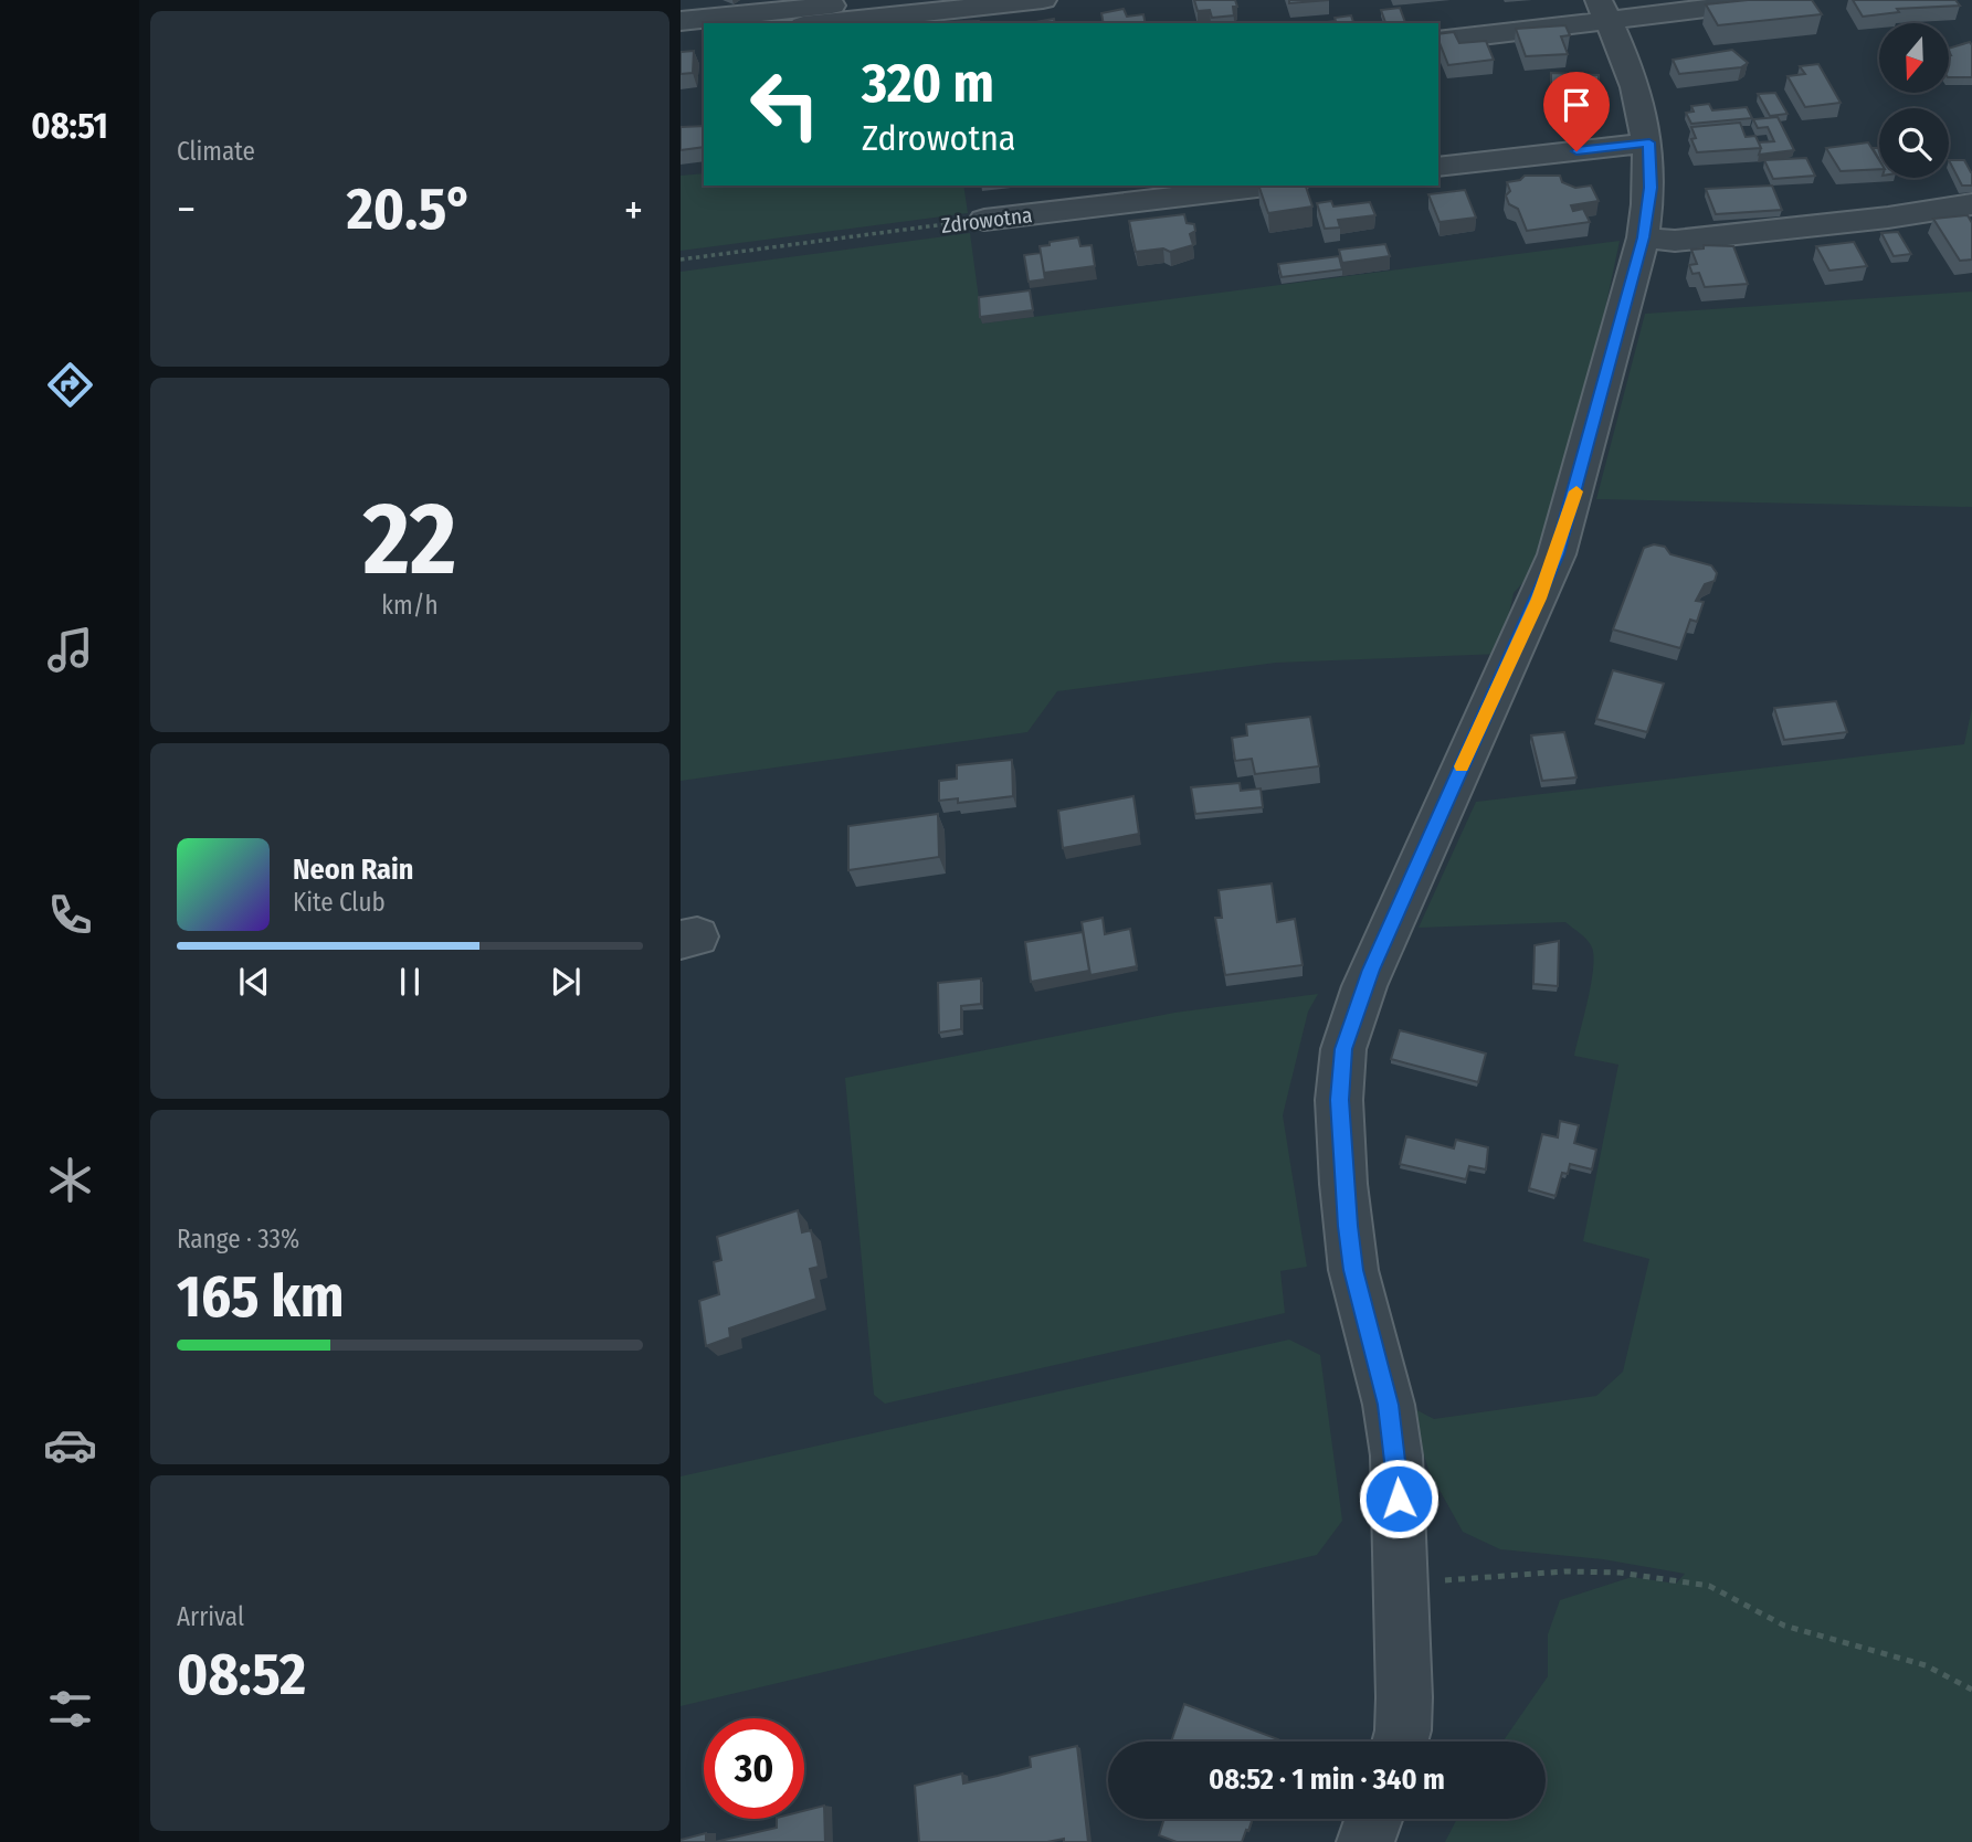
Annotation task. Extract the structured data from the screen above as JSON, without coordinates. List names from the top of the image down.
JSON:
{
  "streets": {
    "street": ["Zdrowotna"]
  },
  "north": "bottom",
  "page": {
    "tabs": "08:51",
    "tile": [
      "Climate",
      ["22", "km/h"],
      ["Range · 33%", "165 km"],
      ["Arrival", "08:52"]
    ],
    "turn": ["320 m", "Zdrowotna"],
    "heat": ["−", "20.5°", "+"],
    "song": ["Neon Rain", "Kite Club"],
    "limit": "30",
    "trip": "08:52 · 1 min · 340 m"
  }
}
